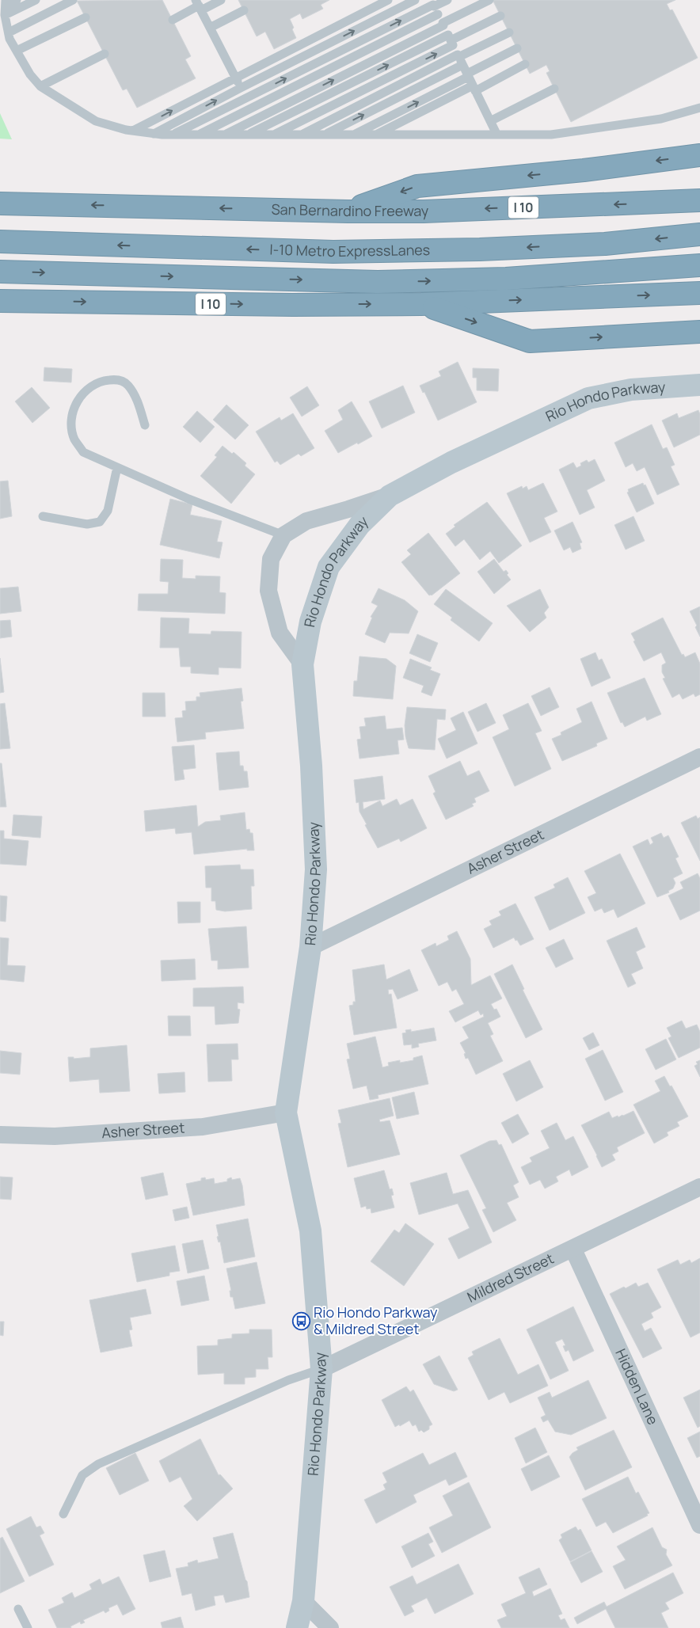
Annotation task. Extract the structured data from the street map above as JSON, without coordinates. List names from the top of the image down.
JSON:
{
  "streets": {
    "highway": ["I 10", "San Bernardino Freeway", "I-10 Metro ExpressLanes"],
    "street": [
      "Rio Hondo Parkway",
      "Asher Street",
      "Mildred Street",
      "Hidden Lane"
    ]
  },
  "crossings": [
    ["Rio Hondo Parkway", "Asher Street"],
    ["Rio Hondo Parkway", "Mildred Street"],
    ["Mildred Street", "Hidden Lane"]
  ],
  "places": {
    "bus stop": ["Rio Hondo Parkway & Mildred Street"]
  }
}
